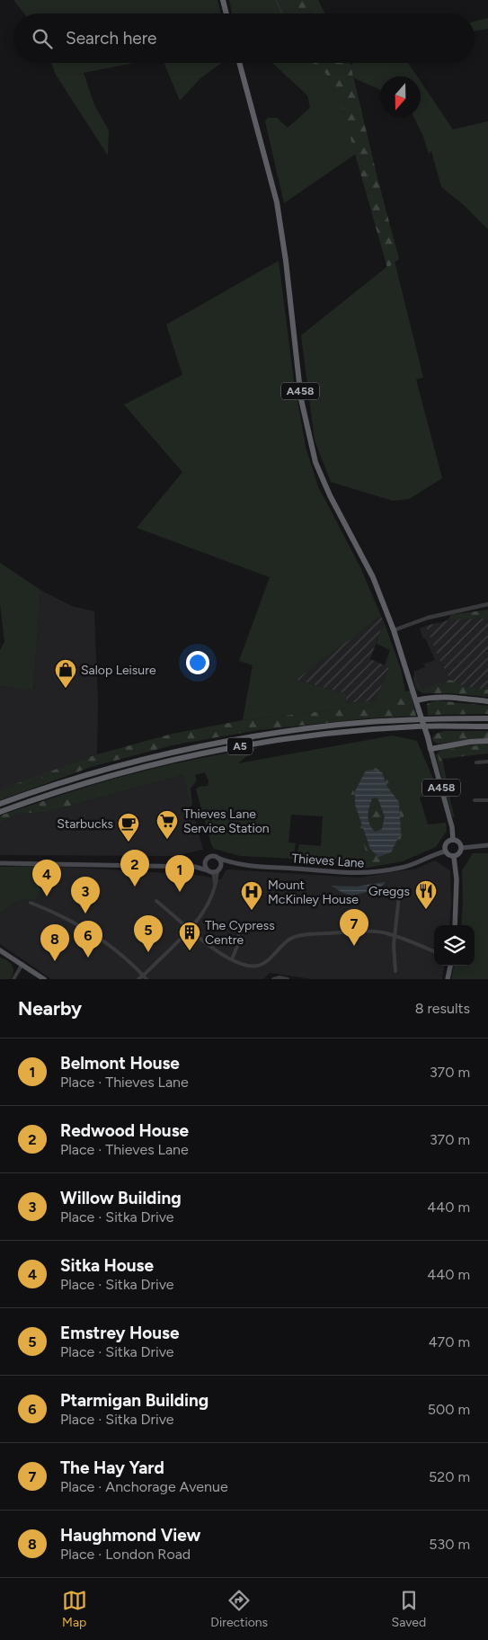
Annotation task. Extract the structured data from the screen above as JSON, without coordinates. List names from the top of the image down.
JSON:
{
  "streets": {
    "highway": ["A458", "A5"],
    "main road": ["Thieves Lane"]
  },
  "crossings": [
    ["A458", "Thieves Lane"]
  ],
  "places": {
    "shop": ["Salop Leisure"],
    "supermarket": ["Thieves Lane Service Station"],
    "cafe": ["Starbucks"],
    "restaurant": ["Greggs"],
    "hospital": ["Mount McKinley House"],
    "building": ["The Cypress Centre"]
  },
  "north": "bottom",
  "page": {
    "search": "Search here",
    "pins": [
      "2",
      "1",
      "4",
      "3",
      "7",
      "5",
      "6",
      "8"
    ],
    "heading": ["Nearby", "8 results"],
    "list": [
      {
        "mark": "1",
        "name": "Belmont House",
        "note": "Place · Thieves Lane",
        "value": "370 m"
      },
      {
        "mark": "2",
        "name": "Redwood House",
        "note": "Place · Thieves Lane",
        "value": "370 m"
      },
      {
        "mark": "3",
        "name": "Willow Building",
        "note": "Place · Sitka Drive",
        "value": "440 m"
      },
      {
        "mark": "4",
        "name": "Sitka House",
        "note": "Place · Sitka Drive",
        "value": "440 m"
      },
      {
        "mark": "5",
        "name": "Emstrey House",
        "note": "Place · Sitka Drive",
        "value": "470 m"
      },
      {
        "mark": "6",
        "name": "Ptarmigan Building",
        "note": "Place · Sitka Drive",
        "value": "500 m"
      },
      {
        "mark": "7",
        "name": "The Hay Yard",
        "note": "Place · Anchorage Avenue",
        "value": "520 m"
      },
      {
        "mark": "8",
        "name": "Haughmond View",
        "note": "Place · London Road",
        "value": "530 m"
      }
    ],
    "nav": ["Map", "Directions", "Saved"]
  }
}
